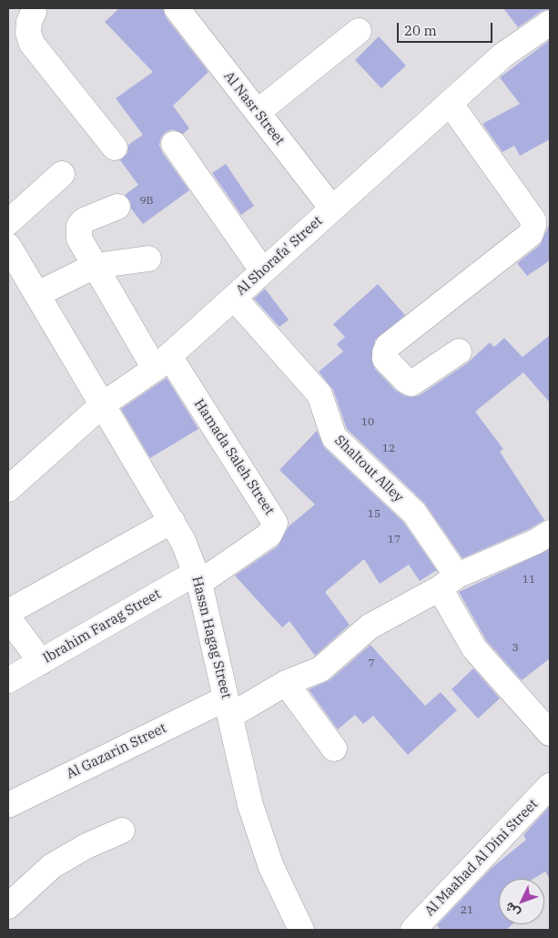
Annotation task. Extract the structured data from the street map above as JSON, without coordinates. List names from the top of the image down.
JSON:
{
  "streets": {
    "street": [
      "Al Nasr Street",
      "Al Shorafa' Street",
      "Hamada Saleh Street",
      "Shaltout Alley",
      "Ibrahim Farag Street",
      "Hassn Hagag Street",
      "Al Gazarin Street",
      "Al Maahad Al Dini Street"
    ]
  },
  "crossings": [
    ["Al Nasr Street", "Al Shorafa' Street"],
    ["Al Shorafa' Street", "Hamada Saleh Street"],
    ["Al Shorafa' Street", "Shaltout Alley"],
    ["Al Shorafa' Street", "Hassn Hagag Street"],
    ["Hamada Saleh Street", "Ibrahim Farag Street"],
    ["Hamada Saleh Street", "Hassn Hagag Street"],
    ["Shaltout Alley", "Al Gazarin Street"],
    ["Ibrahim Farag Street", "Hassn Hagag Street"],
    ["Hassn Hagag Street", "Al Gazarin Street"]
  ],
  "house_numbers": [
    "9B",
    "10",
    "12",
    "15",
    "17",
    "11",
    "3",
    "7",
    "21"
  ],
  "scale_bar": "20 m",
  "north": "bottom left"
}
